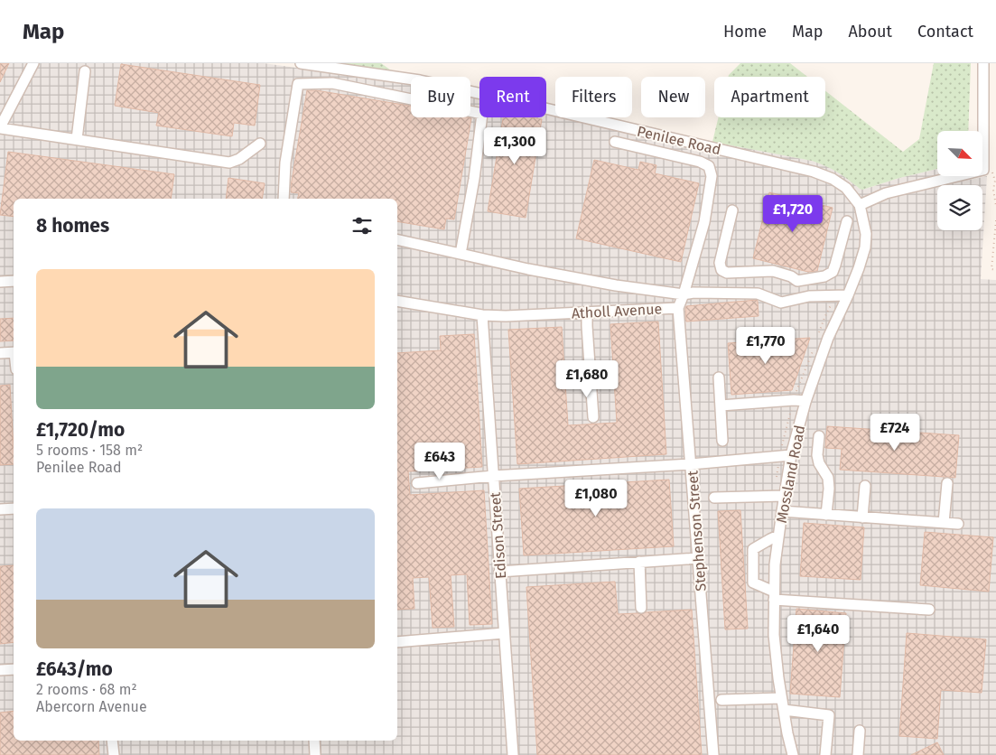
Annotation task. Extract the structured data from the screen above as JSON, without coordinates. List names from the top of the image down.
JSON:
{
  "streets": {
    "street": [
      "Penilee Road",
      "Atholl Avenue",
      "Mossland Road",
      "Stephenson Street",
      "Edison Street"
    ]
  },
  "crossings": [
    ["Penilee Road", "Mossland Road"],
    ["Atholl Avenue", "Stephenson Street"],
    ["Atholl Avenue", "Edison Street"]
  ],
  "north": "bottom right",
  "page": {
    "header": "Map",
    "nav": [
      "Home",
      "Map",
      "About",
      "Contact"
    ],
    "chip": [
      "Buy",
      "Rent",
      "Filters",
      "New",
      "Apartment"
    ],
    "price": [
      "£1,300",
      "£1,720",
      "£1,770",
      "£1,680",
      "£724",
      "£643",
      "£1,080",
      "£1,640"
    ],
    "heading": "8 homes",
    "list": [
      {
        "name": "£1,720/mo",
        "note": "5 rooms · 158 m² · Penilee Road"
      },
      {
        "name": "£643/mo",
        "note": "2 rooms · 68 m² · Abercorn Avenue"
      }
    ]
  }
}
